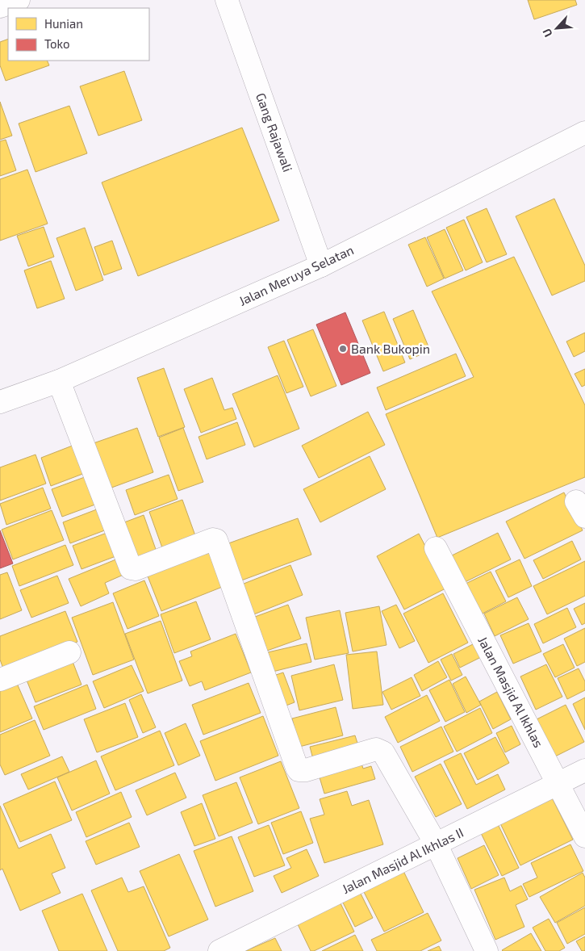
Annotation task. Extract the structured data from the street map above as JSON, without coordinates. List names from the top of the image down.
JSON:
{
  "streets": {
    "street": [
      "Gang Rajawali",
      "Jalan Meruya Selatan",
      "Jalan Masjid Al Ikhlas",
      "Jalan Masjid Al Ikhlas II"
    ]
  },
  "crossings": [
    ["Gang Rajawali", "Jalan Meruya Selatan"],
    ["Jalan Masjid Al Ikhlas", "Jalan Masjid Al Ikhlas II"]
  ],
  "places": ["Bank Bukopin"],
  "legend": ["Hunian", "Toko"],
  "north": "bottom left"
}
